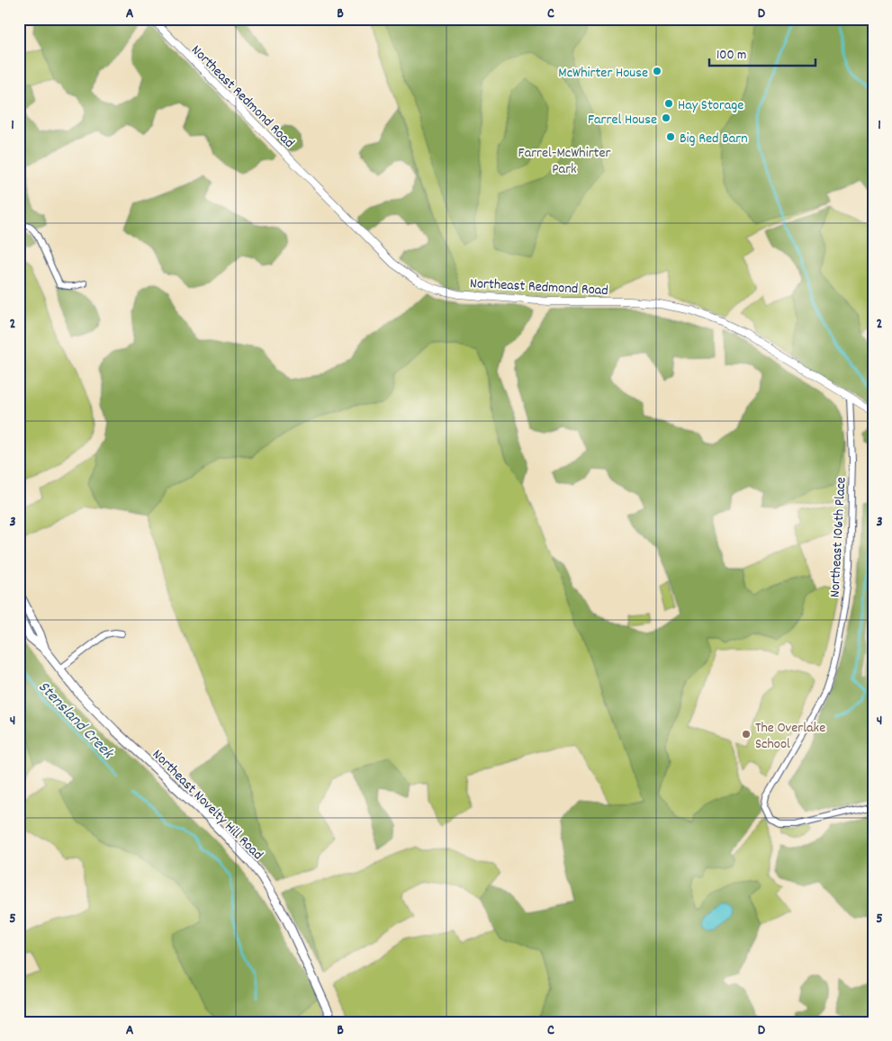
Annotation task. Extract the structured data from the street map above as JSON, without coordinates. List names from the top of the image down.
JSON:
{
  "streets": {
    "main road": ["Northeast Novelty Hill Road"],
    "street": ["Northeast Redmond Road", "Northeast 106th Place"]
  },
  "crossings": [
    ["Northeast Redmond Road", "Northeast 106th Place"]
  ],
  "water": ["Stensland Creek"],
  "parks": ["Farrel-McWhirter Park"],
  "places": [
    "McWhirter House",
    "Hay Storage",
    "Farrel House",
    "Big Red Barn",
    "The Overlake School"
  ],
  "scale_bar": "100 m",
  "grid": {
    "columns": [
      "A",
      "B",
      "C",
      "D"
    ],
    "rows": [
      "1",
      "2",
      "3",
      "4",
      "5"
    ]
  }
}
